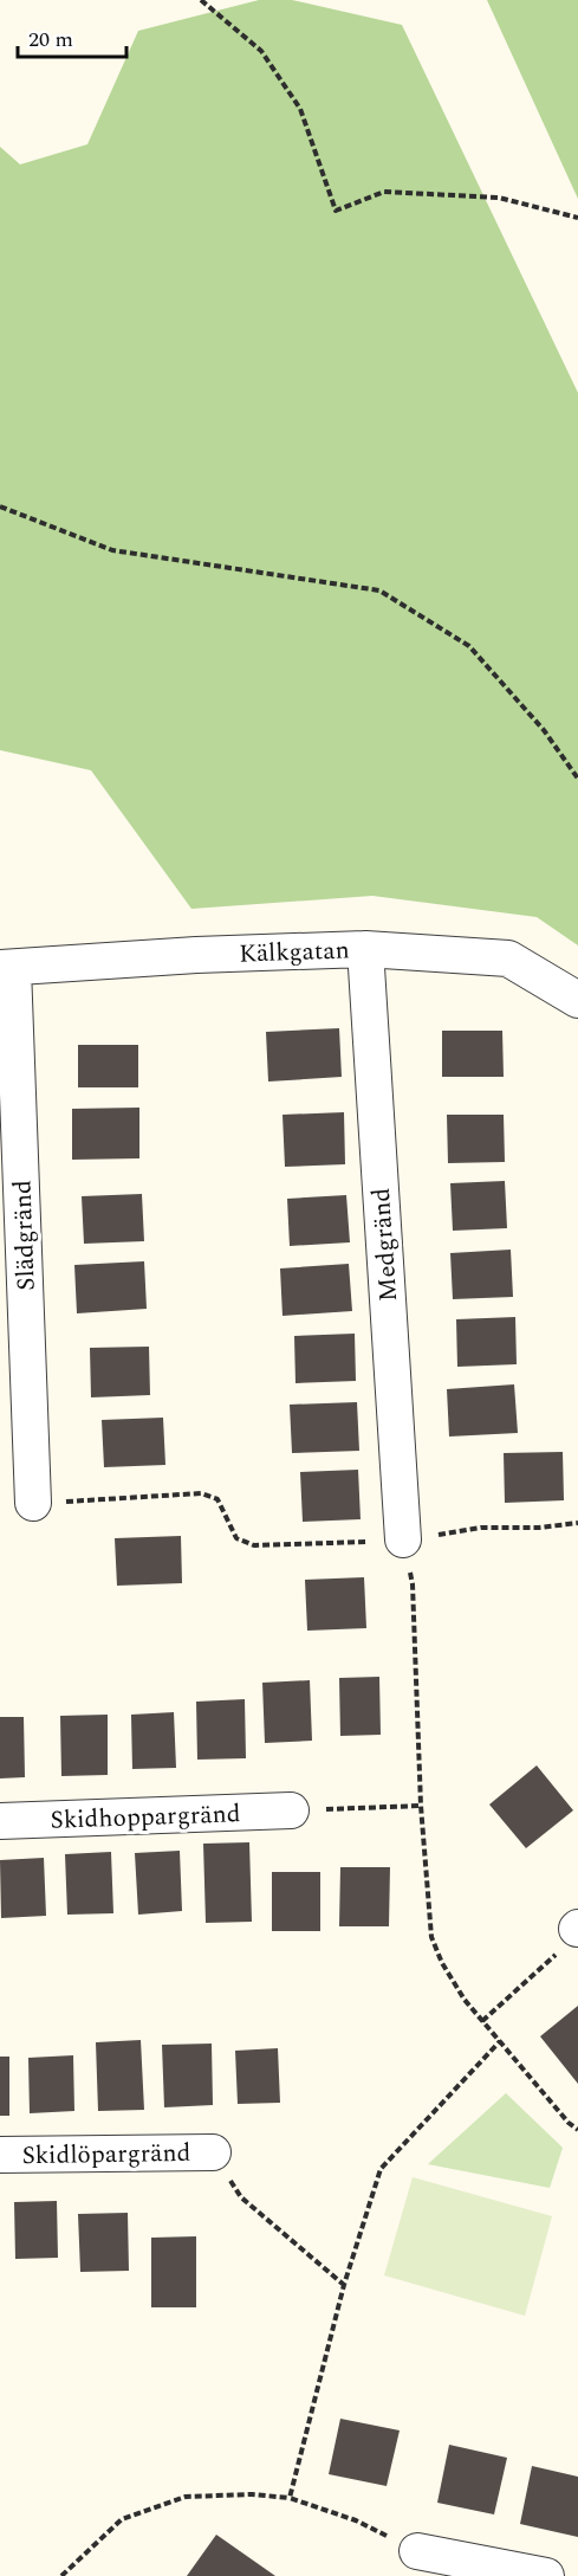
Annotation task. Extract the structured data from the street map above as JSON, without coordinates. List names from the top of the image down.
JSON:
{
  "streets": {
    "street": [
      "Kälkgatan",
      "Slädgränd",
      "Medgränd",
      "Skidhoppargränd",
      "Skidlöpargränd"
    ]
  },
  "crossings": [
    ["Kälkgatan", "Slädgränd"],
    ["Kälkgatan", "Medgränd"]
  ],
  "scale_bar": "20 m"
}
